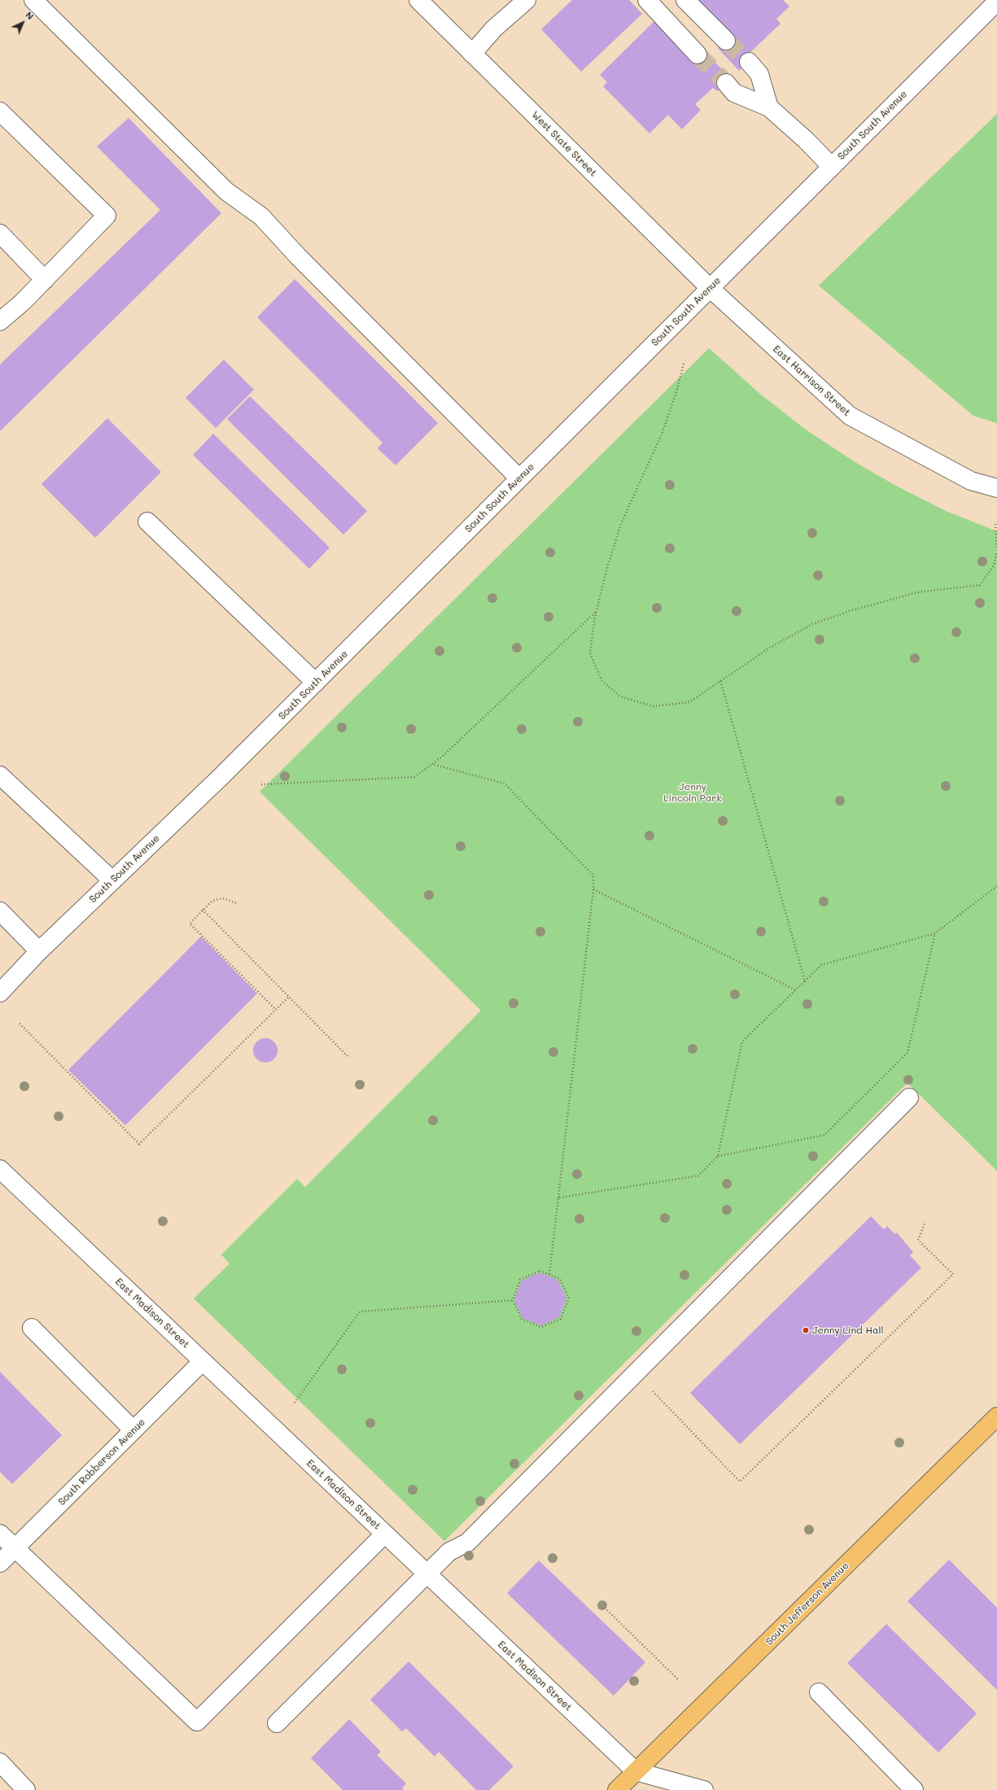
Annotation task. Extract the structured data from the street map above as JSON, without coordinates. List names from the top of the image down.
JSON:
{
  "streets": {
    "main road": ["South Jefferson Avenue"],
    "street": [
      "South South Avenue",
      "West State Street",
      "East Harrison Street",
      "East Madison Street",
      "South Robberson Avenue"
    ]
  },
  "crossings": [
    ["South South Avenue", "West State Street"],
    ["South South Avenue", "East Harrison Street"],
    ["West State Street", "East Harrison Street"],
    ["East Madison Street", "South Robberson Avenue"],
    ["East Madison Street", "South Jefferson Avenue"]
  ],
  "parks": ["Jenny Lincoln Park"],
  "places": ["Jenny Lind Hall"],
  "north": "top right"
}
